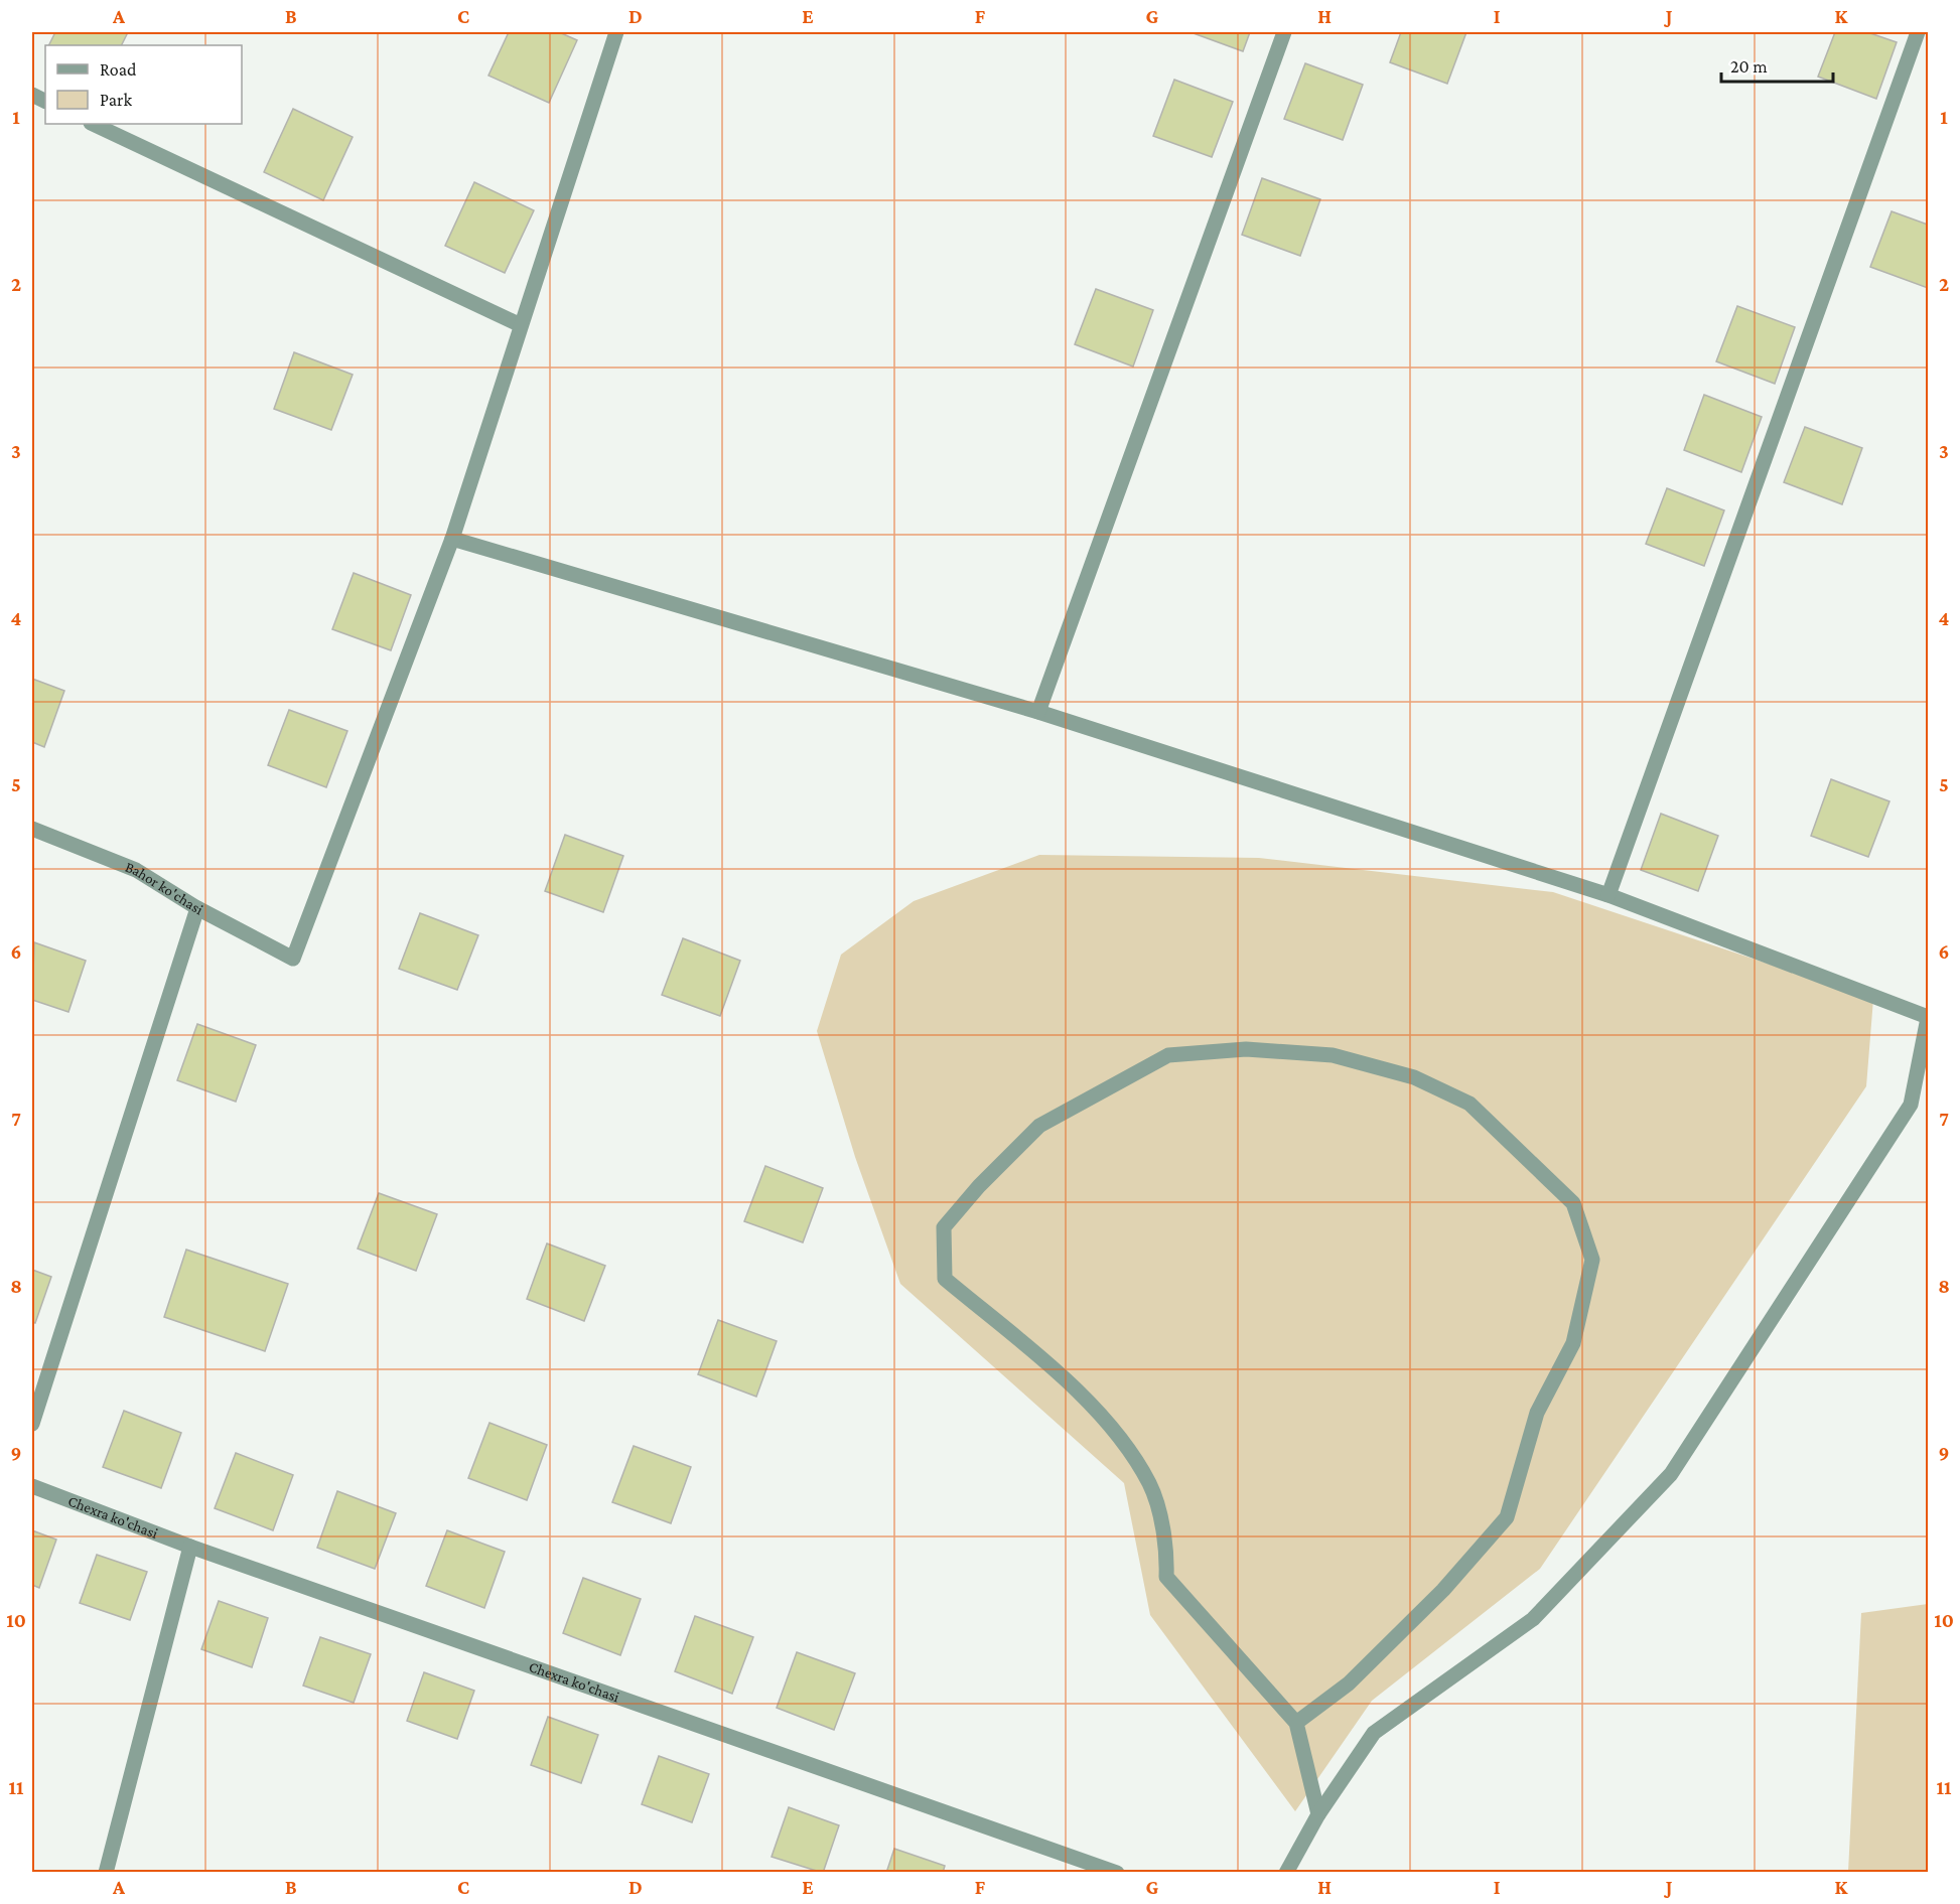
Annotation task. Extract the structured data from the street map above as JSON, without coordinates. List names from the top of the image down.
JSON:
{
  "streets": {
    "street": ["Bahor ko'chasi", "Chexra ko'chasi"]
  },
  "legend": ["Road", "Park"],
  "scale_bar": "20 m",
  "grid": {
    "columns": [
      "A",
      "B",
      "C",
      "D",
      "E",
      "F",
      "G",
      "H",
      "I",
      "J",
      "K"
    ],
    "rows": [
      "1",
      "2",
      "3",
      "4",
      "5",
      "6",
      "7",
      "8",
      "9",
      "10",
      "11"
    ]
  }
}
